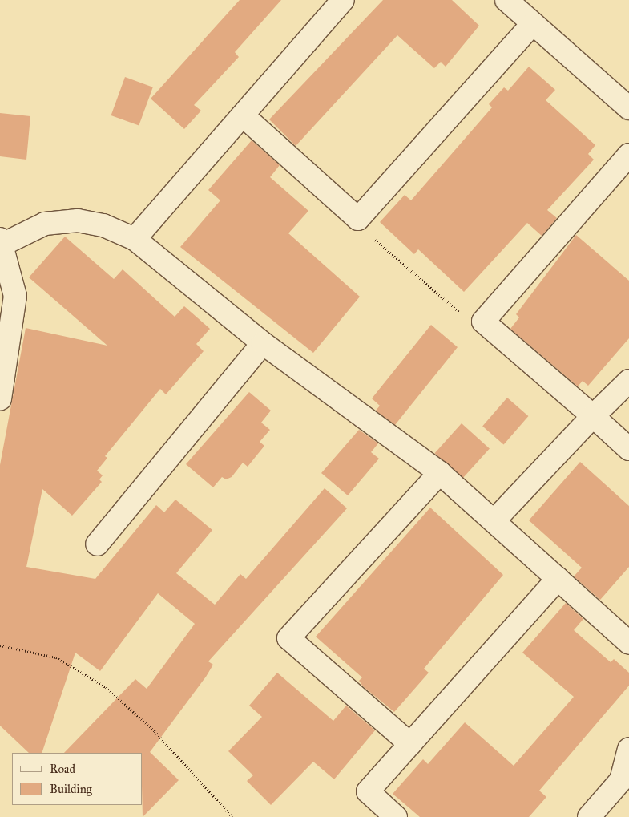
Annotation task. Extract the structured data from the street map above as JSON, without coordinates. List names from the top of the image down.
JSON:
{
  "legend": ["Road", "Building"]
}
